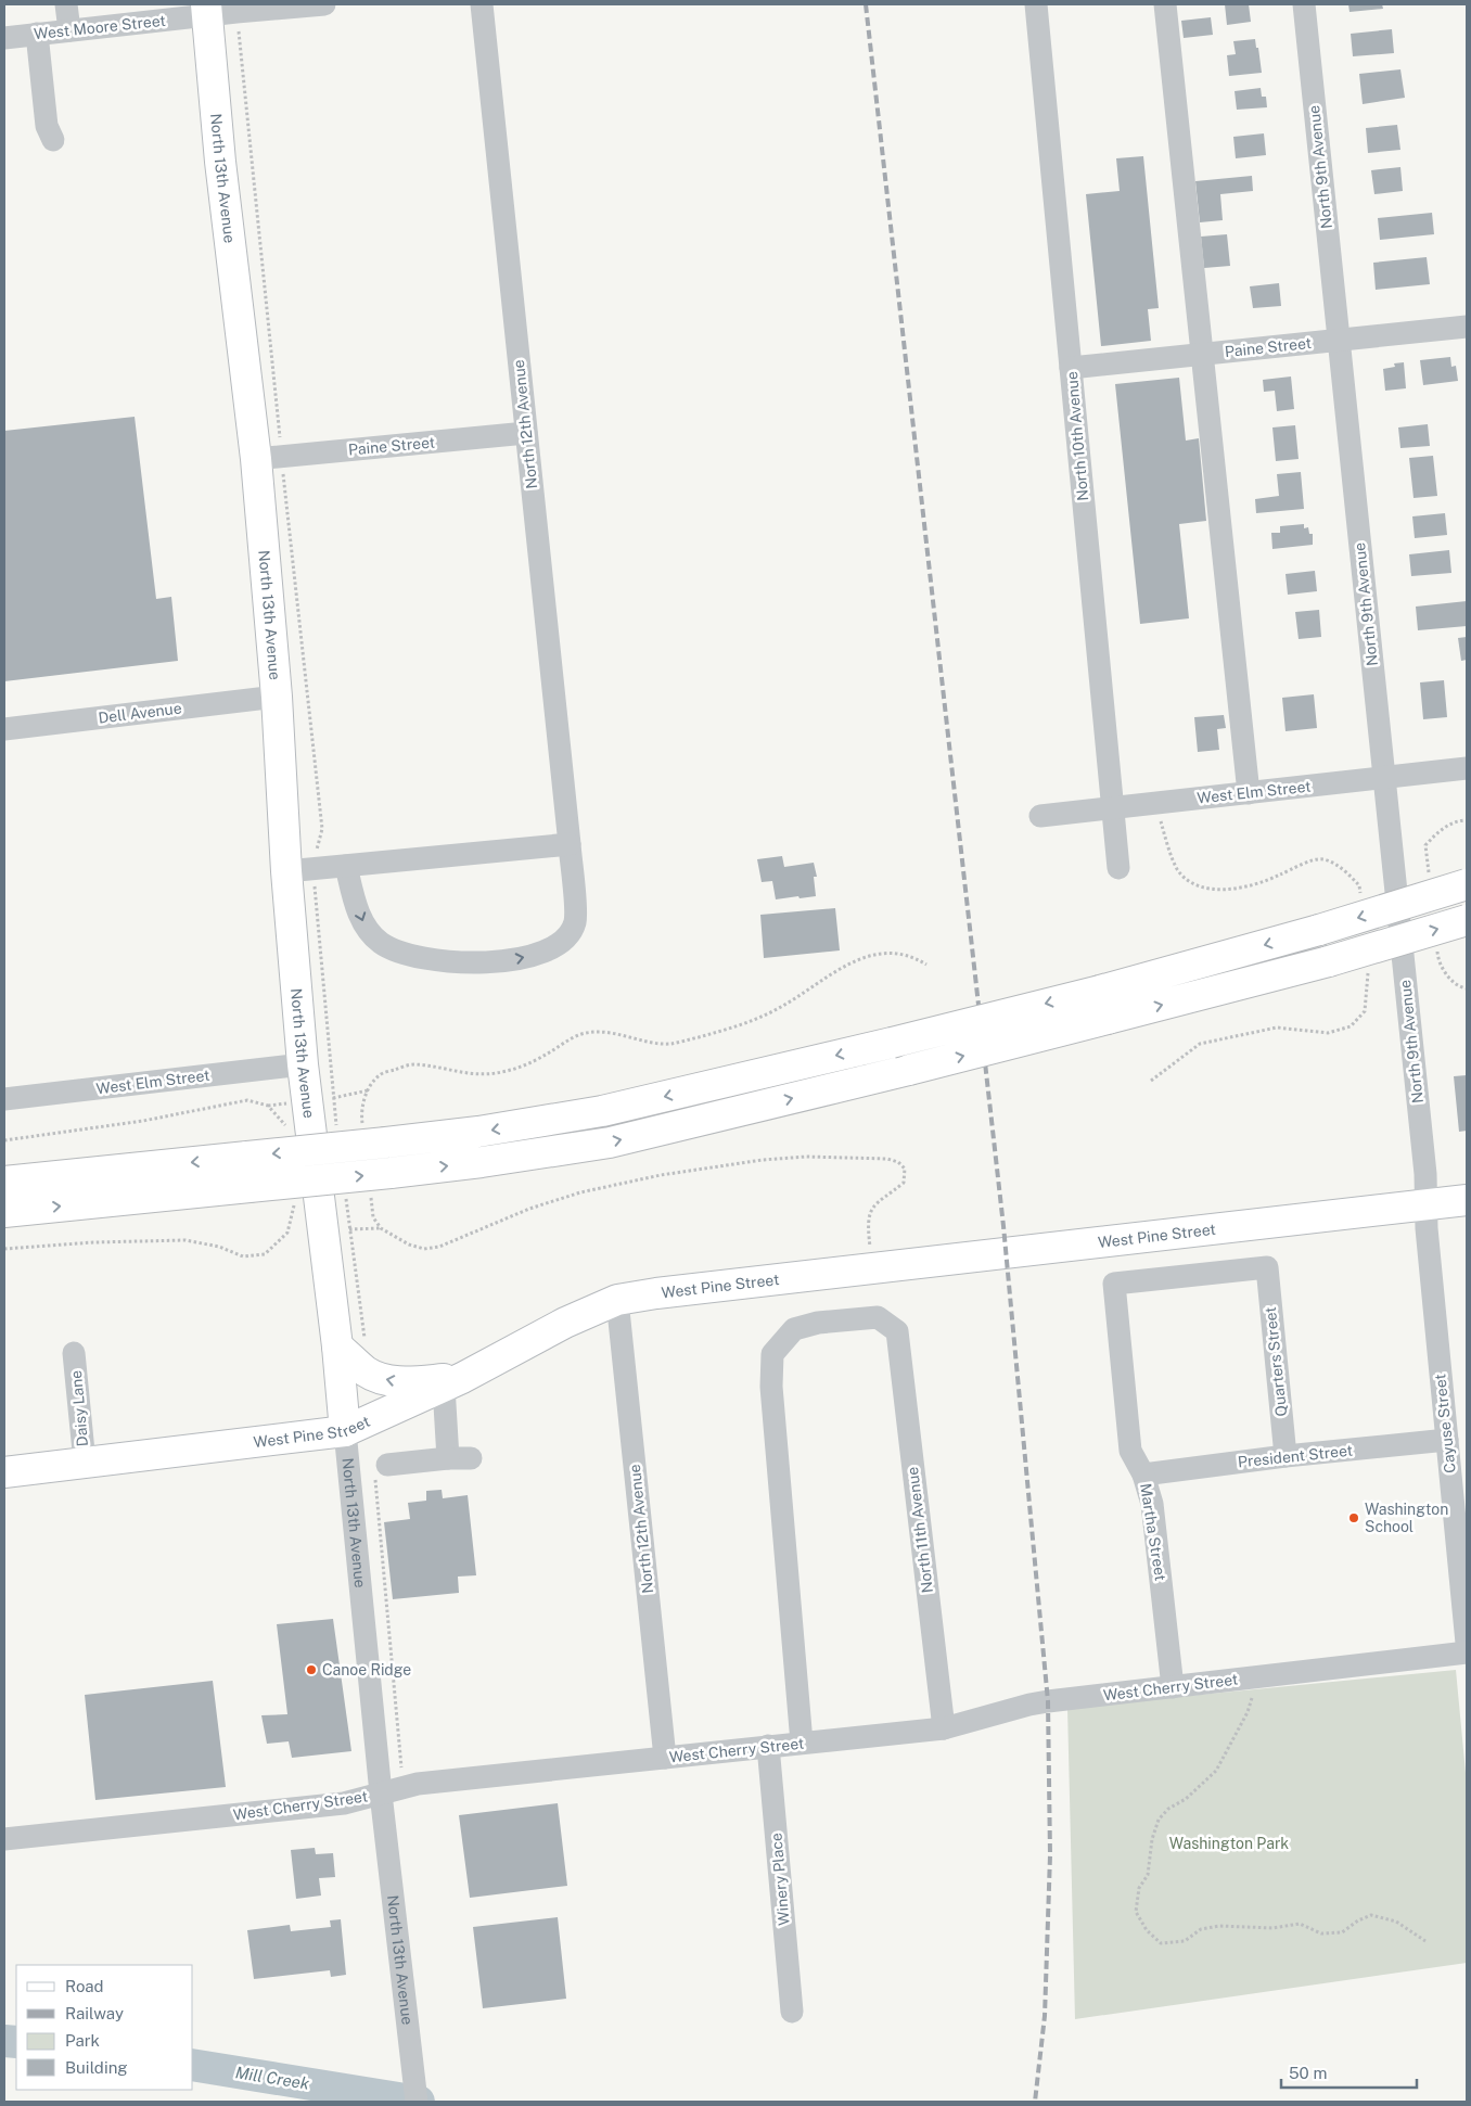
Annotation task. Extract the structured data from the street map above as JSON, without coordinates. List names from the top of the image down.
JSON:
{
  "streets": {
    "main road": ["North 13th Avenue", "West Pine Street"],
    "street": [
      "West Moore Street",
      "North 9th Avenue",
      "Paine Street",
      "North 12th Avenue",
      "North 10th Avenue",
      "Dell Avenue",
      "West Elm Street",
      "Quarters Street",
      "Daisy Lane",
      "Cayuse Street",
      "President Street",
      "North 11th Avenue",
      "Martha Street",
      "West Cherry Street",
      "Winery Place"
    ]
  },
  "crossings": [
    ["West Moore Street", "North 13th Avenue"],
    ["North 9th Avenue", "Paine Street"],
    ["North 9th Avenue", "West Elm Street"],
    ["North 9th Avenue", "West Pine Street"],
    ["North 9th Avenue", "Cayuse Street"],
    ["North 13th Avenue", "Paine Street"],
    ["North 13th Avenue", "Dell Avenue"],
    ["North 13th Avenue", "West Elm Street"],
    ["North 13th Avenue", "West Pine Street"],
    ["North 13th Avenue", "West Cherry Street"],
    ["Paine Street", "North 12th Avenue"],
    ["Paine Street", "North 10th Avenue"],
    ["North 12th Avenue", "West Pine Street"],
    ["North 12th Avenue", "West Cherry Street"],
    ["North 10th Avenue", "West Elm Street"],
    ["West Pine Street", "Daisy Lane"],
    ["West Pine Street", "Cayuse Street"],
    ["Quarters Street", "President Street"],
    ["Quarters Street", "Martha Street"],
    ["Cayuse Street", "President Street"],
    ["President Street", "Martha Street"],
    ["North 11th Avenue", "West Cherry Street"],
    ["Martha Street", "West Cherry Street"],
    ["West Cherry Street", "Winery Place"]
  ],
  "water": ["Mill Creek"],
  "parks": ["Washington Park"],
  "places": ["Washington School", "Canoe Ridge"],
  "legend": [
    "Road",
    "Railway",
    "Park",
    "Building"
  ],
  "scale_bar": "50 m"
}
